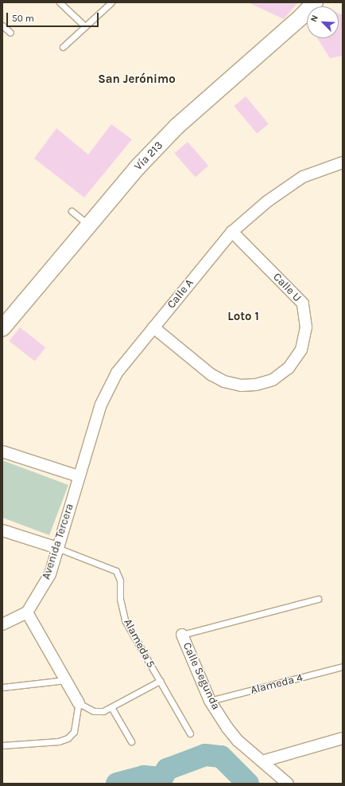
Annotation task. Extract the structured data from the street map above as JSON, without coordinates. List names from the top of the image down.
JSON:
{
  "streets": {
    "main road": ["Vía 213"],
    "street": [
      "Calle U",
      "Calle A",
      "Avenida Tercera",
      "Calle Segunda"
    ],
    "lane": ["Alameda 5", "Alameda 4"]
  },
  "crossings": [
    ["Calle U", "Calle A"],
    ["Calle A", "Avenida Tercera"],
    ["Avenida Tercera", "Alameda 5"],
    ["Calle Segunda", "Alameda 4"]
  ],
  "districts": ["San Jerónimo", "Loto 1"],
  "scale_bar": "50 m",
  "north": "top left"
}
